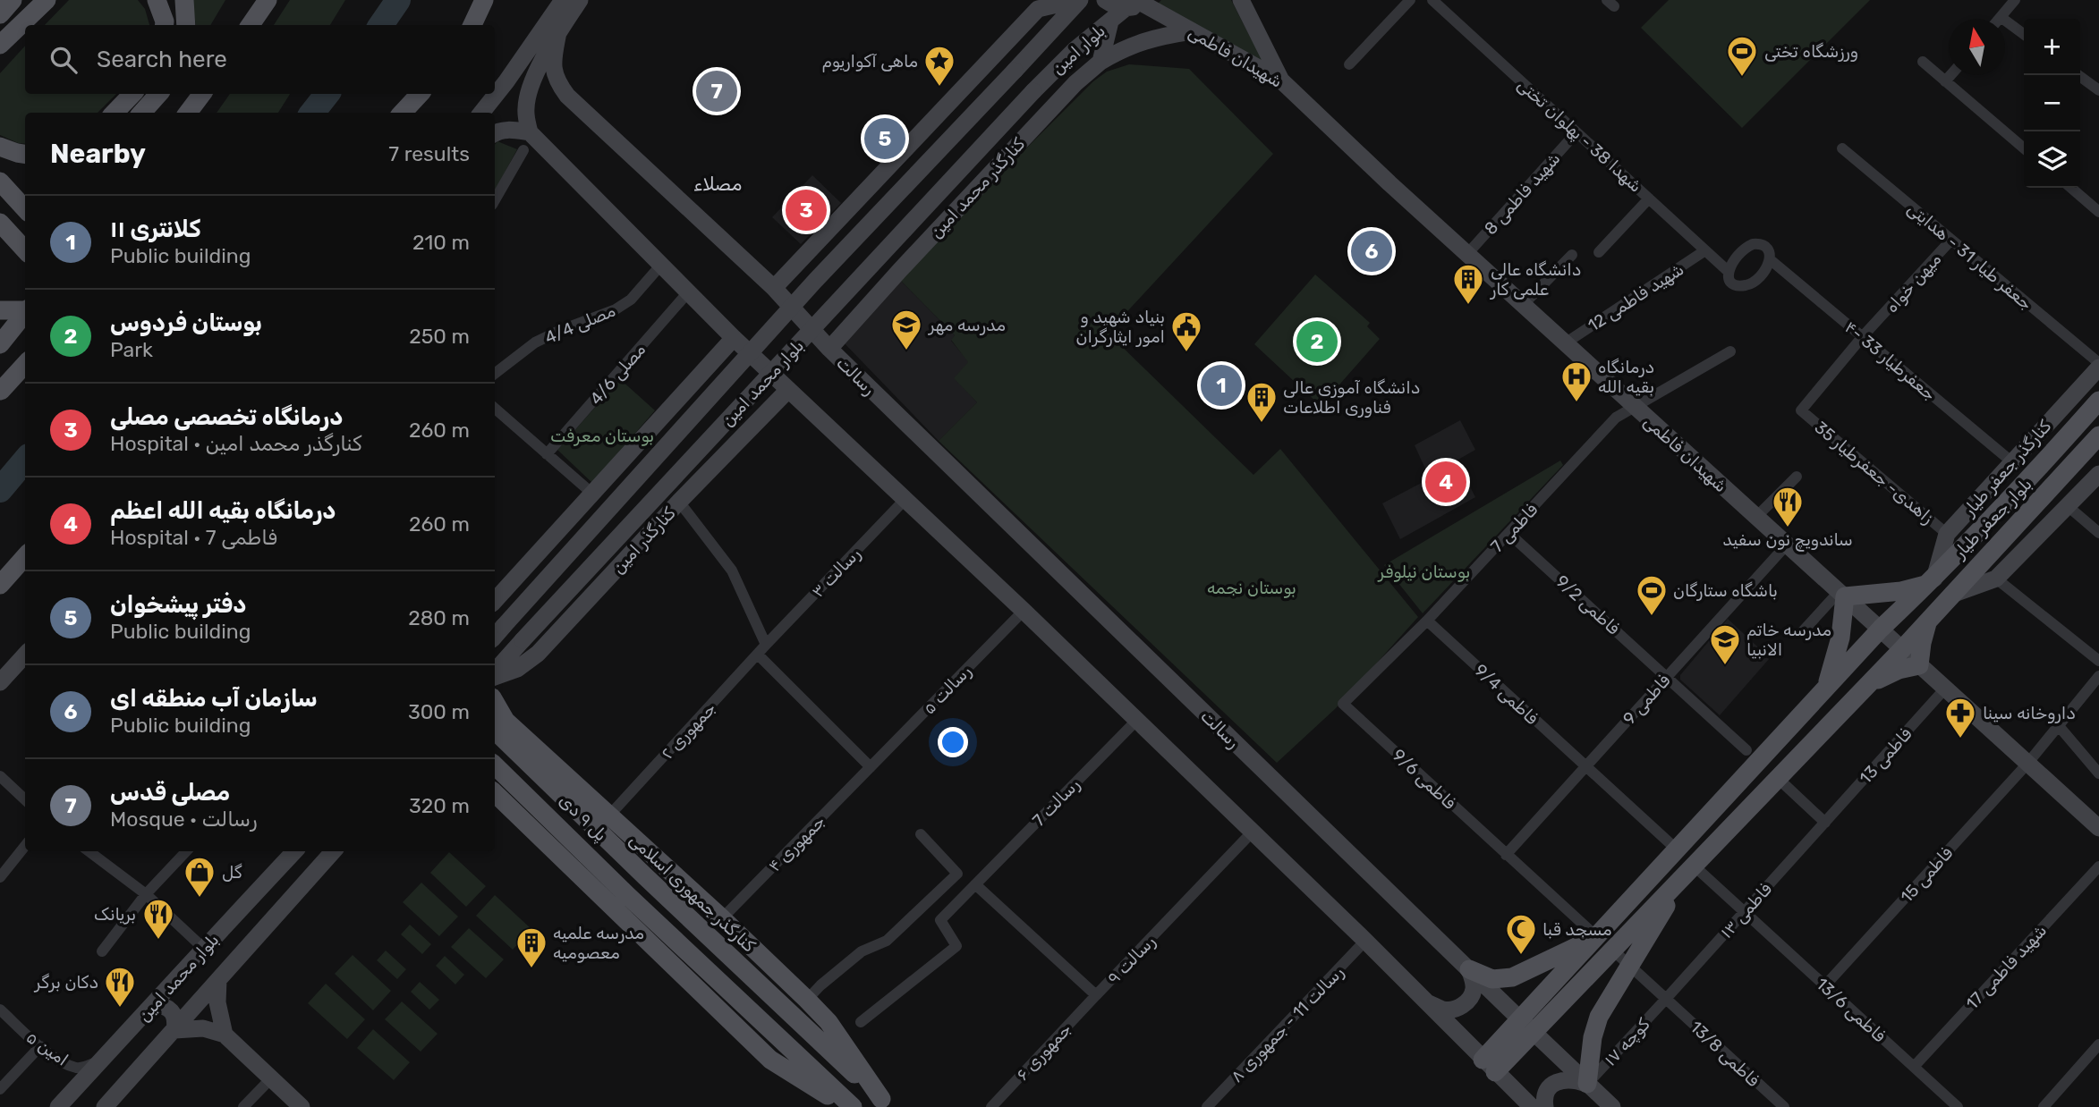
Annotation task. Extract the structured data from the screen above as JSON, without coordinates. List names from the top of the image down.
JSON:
{
  "streets": {
    "main road": ["بلوار جعفر طیار", "پل ۹ دی", "کنارگذر جمهوری اسلامی"],
    "street": [
      "بلوار امین",
      "شهیدان فاطمی",
      "شهدا 38 - پهلوان تختی",
      "کنارگذر محمد امین",
      "شهید فاطمی 8",
      "جعفر طیار 31 - هدایتی",
      "میهن خواه",
      "شهید فاطمی 12",
      "مصلی 4/4",
      "۴- جعفرطیار 33",
      "مصلی 4/6",
      "رسالت",
      "بلوار محمد امین",
      "کنارگذر جعفر طیار",
      "زاهدی- جعفرطیار 35",
      "فاطمی 7",
      "کنارگذر امین",
      "رسالت ۳",
      "فاطمی 9/2",
      "رسالت ۵",
      "فاطمی 9/4",
      "فاطمی 9",
      "جمهوری ۲",
      "فاطمی 13",
      "فاطمی 9/6",
      "رسالت 7",
      "جمهوری ۴",
      "فاطمی 15",
      "فاطمی ۱۳",
      "رسالت ۹",
      "شهید فاطمی 17",
      "فاطمی 13/6",
      "رسالت 11 - جمهوری ۸",
      "کوچه ۱۷",
      "امین ۵",
      "جمهوری ۶",
      "فاطمی 13/8"
    ]
  },
  "crossings": [
    ["بلوار امین", "بلوار محمد امین"],
    ["شهیدان فاطمی", "کنارگذر محمد امین"],
    ["شهیدان فاطمی", "شهید فاطمی 8"],
    ["شهیدان فاطمی", "شهید فاطمی 12"],
    ["شهیدان فاطمی", "بلوار جعفر طیار"],
    ["شهیدان فاطمی", "فاطمی 7"],
    ["شهیدان فاطمی", "فاطمی 9"],
    ["شهیدان فاطمی", "فاطمی 13"],
    ["شهیدان فاطمی", "فاطمی 15"],
    ["شهدا 38 - پهلوان تختی", "شهید فاطمی 8"],
    ["شهدا 38 - پهلوان تختی", "شهید فاطمی 12"],
    ["شهدا 38 - پهلوان تختی", "۴- جعفرطیار 33"],
    ["کنارگذر محمد امین", "رسالت"],
    ["جعفر طیار 31 - هدایتی", "میهن خواه"],
    ["جعفر طیار 31 - هدایتی", "کنارگذر جعفر طیار"],
    ["میهن خواه", "۴- جعفرطیار 33"],
    ["میهن خواه", "زاهدی- جعفرطیار 35"],
    ["۴- جعفرطیار 33", "کنارگذر جعفر طیار"],
    ["رسالت", "بلوار جعفر طیار"],
    ["رسالت", "کوچه ۱۷"],
    ["بلوار محمد امین", "امین ۵"],
    ["کنارگذر جعفر طیار", "زاهدی- جعفرطیار 35"],
    ["کنارگذر جعفر طیار", "بلوار جعفر طیار"],
    ["بلوار جعفر طیار", "فاطمی 9/4"],
    ["بلوار جعفر طیار", "فاطمی 9/6"],
    ["بلوار جعفر طیار", "فاطمی 13/6"],
    ["فاطمی 7", "فاطمی 9/2"],
    ["فاطمی 7", "فاطمی 9/4"],
    ["فاطمی 7", "فاطمی 9/6"],
    ["رسالت ۳", "جمهوری ۲"],
    ["فاطمی 9/2", "فاطمی 9"],
    ["رسالت ۵", "جمهوری ۴"],
    ["فاطمی 9/4", "فاطمی 9"],
    ["فاطمی 9", "فاطمی 9/6"],
    ["جمهوری ۲", "کنارگذر جمهوری اسلامی"],
    ["فاطمی 13", "فاطمی ۱۳"],
    ["رسالت 7", "رسالت ۹"],
    ["پل ۹ دی", "کنارگذر جمهوری اسلامی"],
    ["جمهوری ۴", "کنارگذر جمهوری اسلامی"],
    ["فاطمی 15", "فاطمی 13/6"],
    ["فاطمی ۱۳", "فاطمی 13/6"],
    ["فاطمی ۱۳", "کوچه ۱۷"],
    ["فاطمی ۱۳", "فاطمی 13/8"],
    ["رسالت ۹", "جمهوری ۶"],
    ["شهید فاطمی 17", "فاطمی 13/6"],
    ["کوچه ۱۷", "فاطمی 13/8"]
  ],
  "districts": ["مصلاء"],
  "parks": ["بوستان معرفت", "بوستان نیلوفر", "بوستان نجمه"],
  "places": {
    "sports": ["ورزشگاه تختی", "باشگاه ستارگان"],
    "place": ["ماهی آکواریوم"],
    "building": ["دانشگاه عالی علمی کار", "دانشگاه آموزی عالی فناوری اطلاعات", "مدرسه علمیه معصومیه"],
    "school or university": ["مدرسه مهر", "مدرسه خاتم الانبیا"],
    "public building": ["بنیاد شهید و امور ایثارگران"],
    "hospital": ["درمانگاه بقیه الله"],
    "restaurant": ["ساندویچ نون سفید", "بریانک", "دکان برگر"],
    "pharmacy": ["داروخانه سینا"],
    "shop": ["گل"],
    "mosque": ["مسجد قبا"]
  },
  "north": "top",
  "page": {
    "map_buttons": ["+", "−"],
    "search": "Search here",
    "pins": [
      "7",
      "5",
      "3",
      "6",
      "2",
      "1",
      "4"
    ],
    "heading": ["Nearby", "7 results"],
    "list": [
      {
        "mark": "1",
        "name": "کلانتری ۱۱",
        "note": "Public building",
        "value": "210 m"
      },
      {
        "mark": "2",
        "name": "بوستان فردوس",
        "note": "Park",
        "value": "250 m"
      },
      {
        "mark": "3",
        "name": "درمانگاه تخصصی مصلی",
        "note": "Hospital · کنارگذر محمد امین",
        "value": "260 m"
      },
      {
        "mark": "4",
        "name": "درمانگاه بقیه الله اعظم",
        "note": "Hospital · فاطمی 7",
        "value": "260 m"
      },
      {
        "mark": "5",
        "name": "دفتر پیشخوان",
        "note": "Public building",
        "value": "280 m"
      },
      {
        "mark": "6",
        "name": "سازمان آب منطقه ای",
        "note": "Public building",
        "value": "300 m"
      },
      {
        "mark": "7",
        "name": "مصلی قدس",
        "note": "Mosque · رسالت",
        "value": "320 m"
      }
    ]
  }
}
